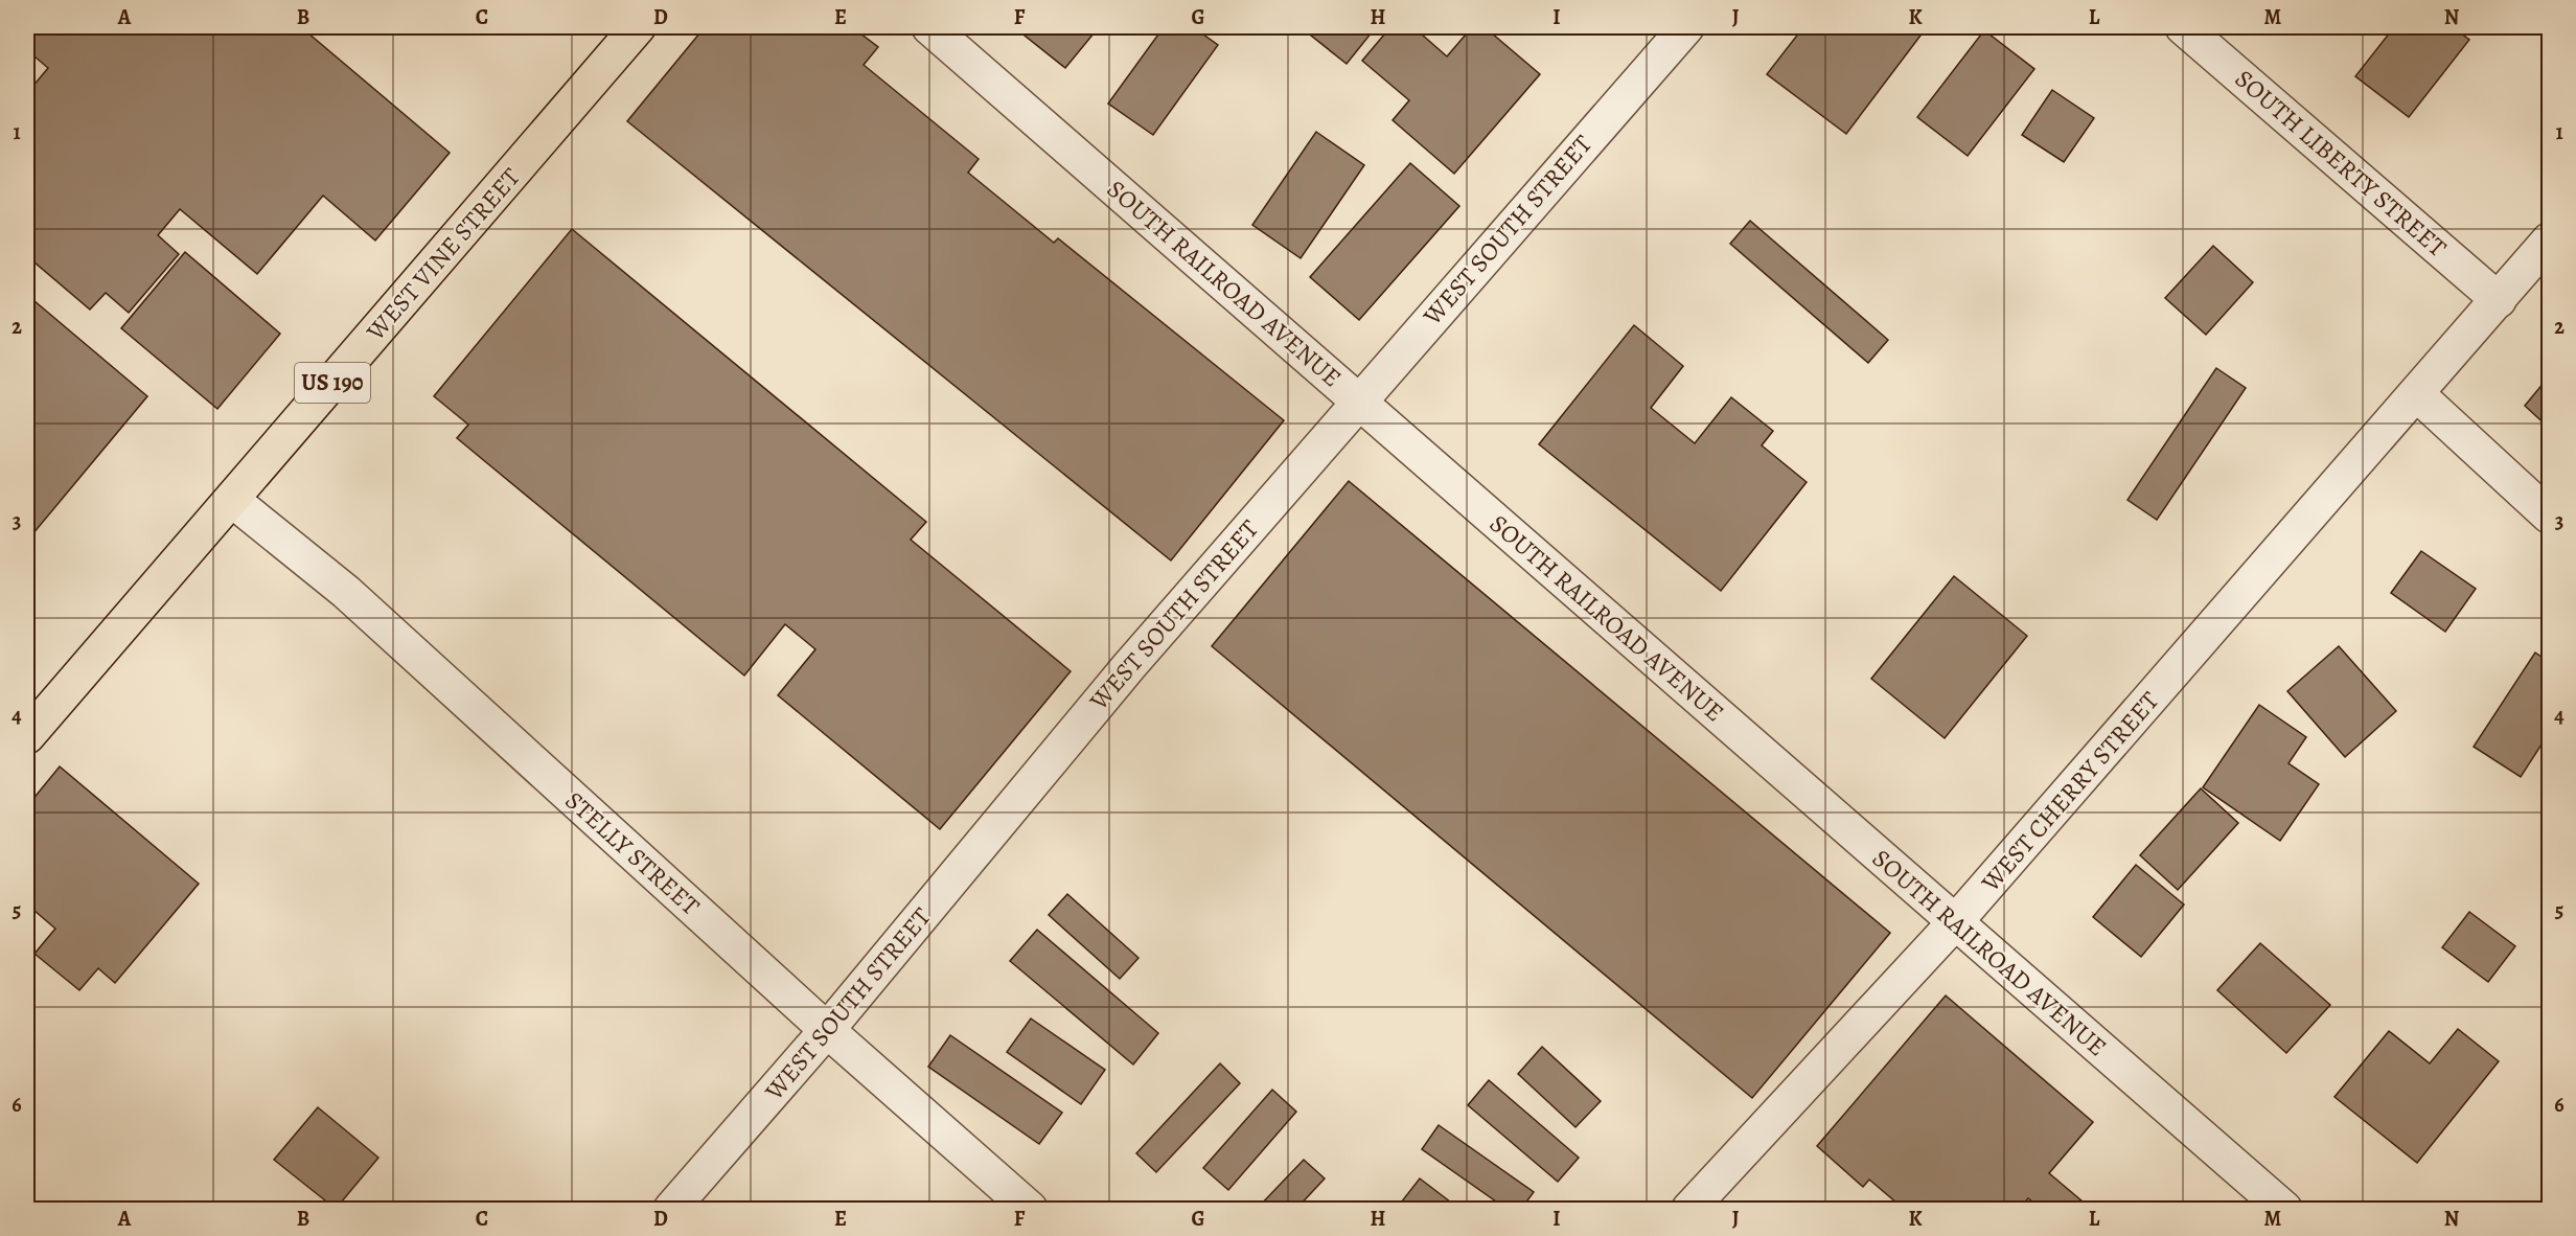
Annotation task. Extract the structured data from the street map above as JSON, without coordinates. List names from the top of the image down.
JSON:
{
  "streets": {
    "highway": ["WEST VINE STREET", "US 190"],
    "street": [
      "SOUTH LIBERTY STREET",
      "WEST SOUTH STREET",
      "SOUTH RAILROAD AVENUE",
      "WEST CHERRY STREET",
      "STELLY STREET"
    ]
  },
  "crossings": [
    ["SOUTH LIBERTY STREET", "WEST CHERRY STREET"],
    ["WEST SOUTH STREET", "SOUTH RAILROAD AVENUE"],
    ["WEST SOUTH STREET", "STELLY STREET"],
    ["WEST VINE STREET", "STELLY STREET"],
    ["SOUTH RAILROAD AVENUE", "WEST CHERRY STREET"]
  ],
  "grid": {
    "columns": [
      "A",
      "B",
      "C",
      "D",
      "E",
      "F",
      "G",
      "H",
      "I",
      "J",
      "K",
      "L",
      "M",
      "N"
    ],
    "rows": [
      "1",
      "2",
      "3",
      "4",
      "5",
      "6"
    ]
  }
}
